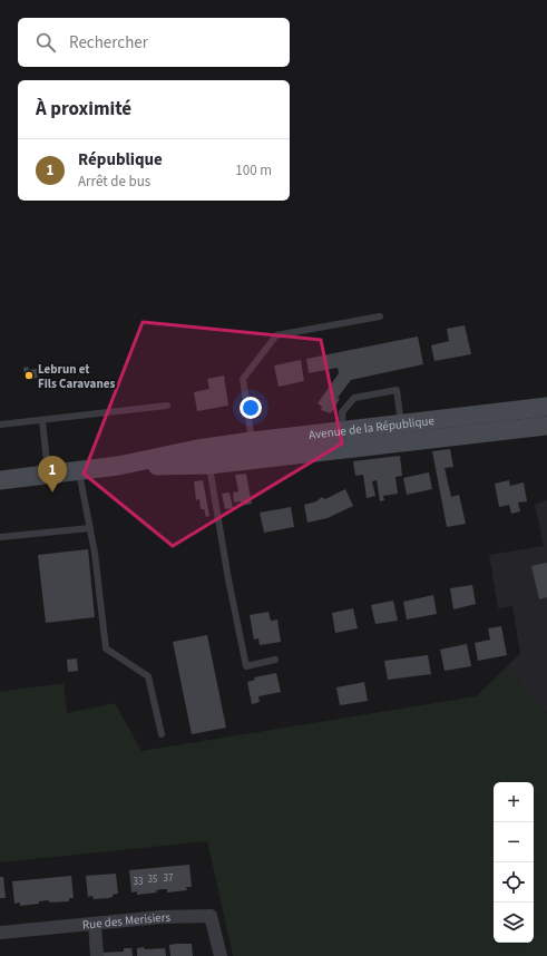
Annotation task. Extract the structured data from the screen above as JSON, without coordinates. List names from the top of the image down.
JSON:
{
  "streets": {
    "main road": ["Avenue de la République"],
    "street": ["Rue des Merisiers"]
  },
  "places": ["Lebrun et Fils Caravanes"],
  "house_numbers": ["37", "35", "33"],
  "page": {
    "search": "Rechercher",
    "heading": "À proximité",
    "list": [
      {
        "mark": "1",
        "name": "République",
        "note": "Arrêt de bus",
        "value": "100 m"
      }
    ],
    "pins": "1",
    "map_buttons": ["+", "−"]
  }
}
